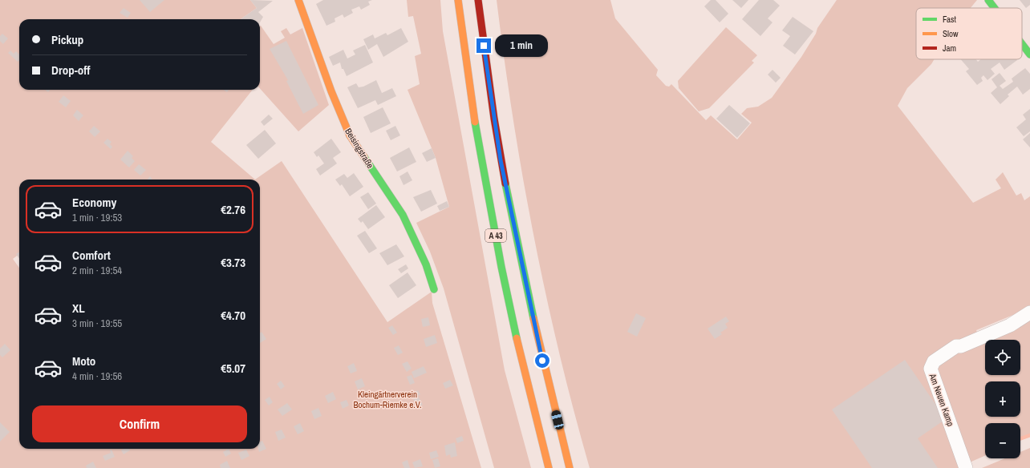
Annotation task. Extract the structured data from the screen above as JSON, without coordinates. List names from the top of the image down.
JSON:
{
  "streets": {
    "main road": ["Beisingstraße", "A 43"],
    "street": ["Am Neuen Kamp"]
  },
  "parks": ["Kleingärtnerverein Bochum-Riemke e.V."],
  "legend": ["Fast", "Slow", "Jam"],
  "page": {
    "banner": ["Pickup", "Drop-off"],
    "bubble": "1 min",
    "list": [
      {
        "name": "Economy",
        "note": "1 min · 19:53",
        "value": "€2.76"
      },
      {
        "name": "Comfort",
        "note": "2 min · 19:54",
        "value": "€3.73"
      },
      {
        "name": "XL",
        "note": "3 min · 19:55",
        "value": "€4.70"
      },
      {
        "name": "Moto",
        "note": "4 min · 19:56",
        "value": "€5.07"
      }
    ],
    "map_buttons": ["+", "−"],
    "buttons": "Confirm"
  }
}
